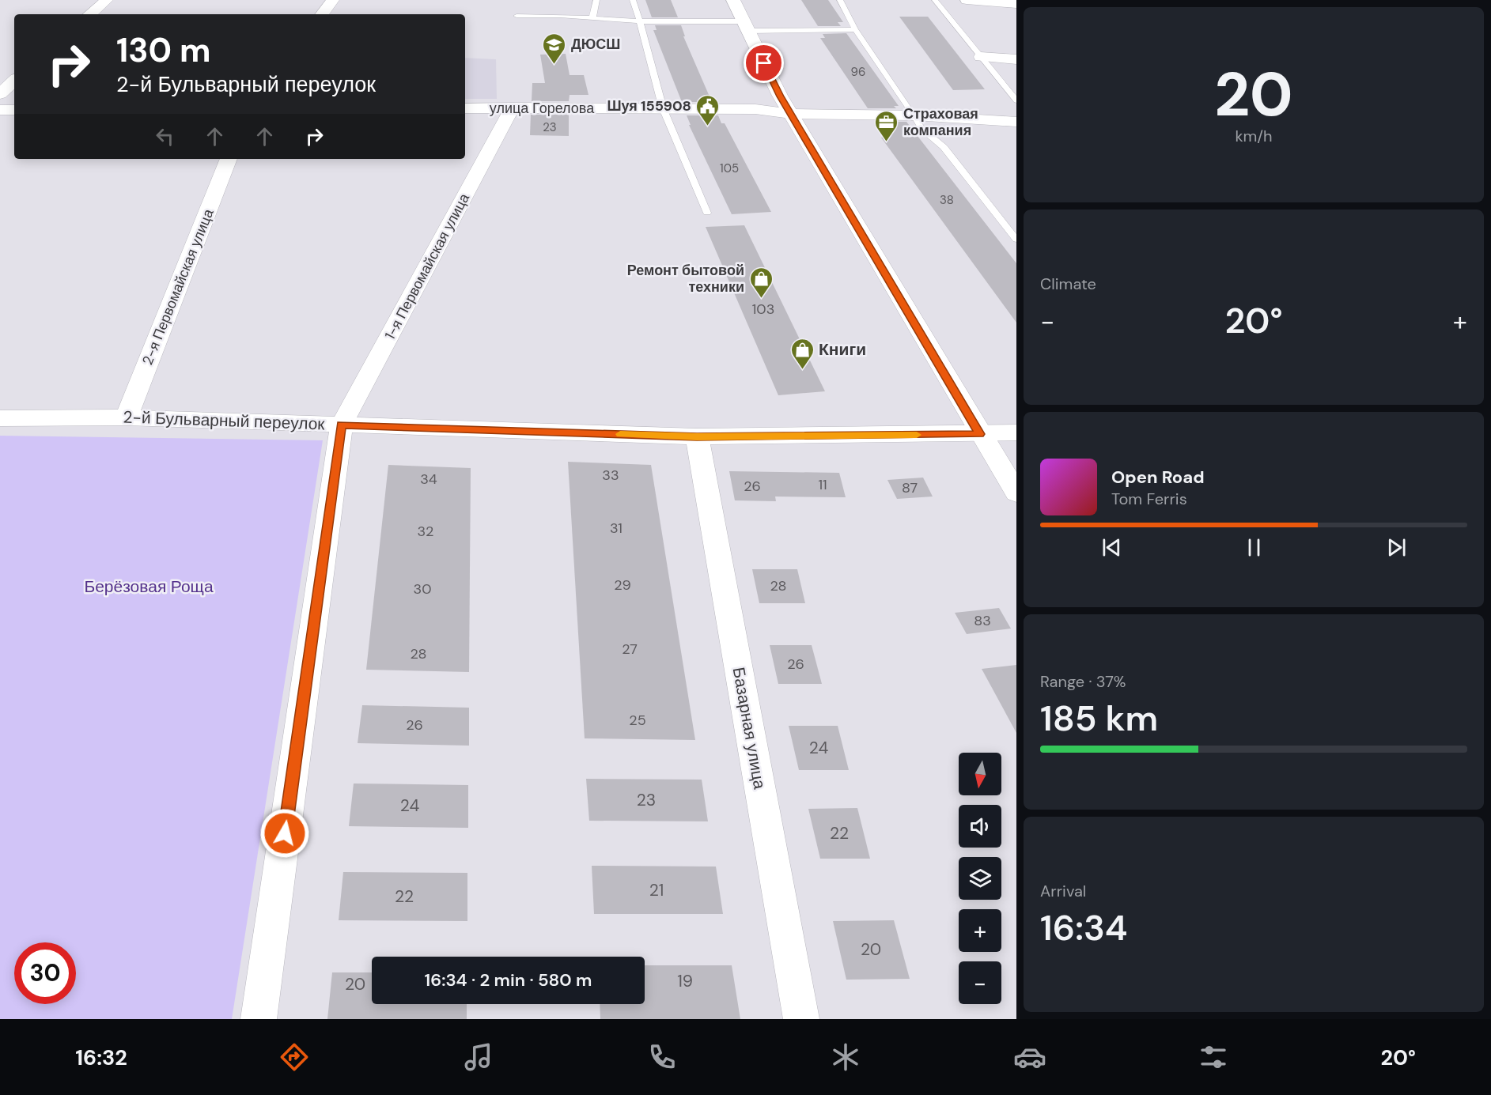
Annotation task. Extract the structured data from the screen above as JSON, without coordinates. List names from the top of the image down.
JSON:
{
  "streets": {
    "street": [
      "улица Горелова",
      "1-я Первомайская улица",
      "2-я Первомайская улица",
      "2-й Бульварный переулок",
      "Базарная улица"
    ]
  },
  "crossings": [
    ["улица Горелова", "1-я Первомайская улица"],
    ["1-я Первомайская улица", "2-й Бульварный переулок"],
    ["2-я Первомайская улица", "2-й Бульварный переулок"],
    ["2-й Бульварный переулок", "Базарная улица"]
  ],
  "parks": ["Берёзовая Роща"],
  "places": {
    "school or university": ["ДЮСШ"],
    "public building": ["Шуя 155908"],
    "office": ["Страховая компания"],
    "shop": ["Ремонт бытовой техники", "Книги"]
  },
  "house_numbers": [
    "96",
    "23",
    "105",
    "38",
    "103",
    "33",
    "34",
    "11",
    "26",
    "87",
    "31",
    "32",
    "29",
    "28",
    "30",
    "83",
    "27",
    "28",
    "26",
    "25",
    "26",
    "24",
    "23",
    "24",
    "22",
    "21",
    "22",
    "20",
    "19",
    "20"
  ],
  "north": "bottom",
  "page": {
    "tile": [
      ["20", "km/h"],
      "Climate",
      ["Range · 37%", "185 km"],
      ["Arrival", "16:34"]
    ],
    "turn": ["130 m", "2-й Бульварный переулок"],
    "heat": ["−", "20°", "+"],
    "song": ["Open Road", "Tom Ferris"],
    "map_buttons": ["+", "−"],
    "limit": "30",
    "trip": "16:34 · 2 min · 580 m",
    "tabs": ["16:32", "20°"]
  }
}
